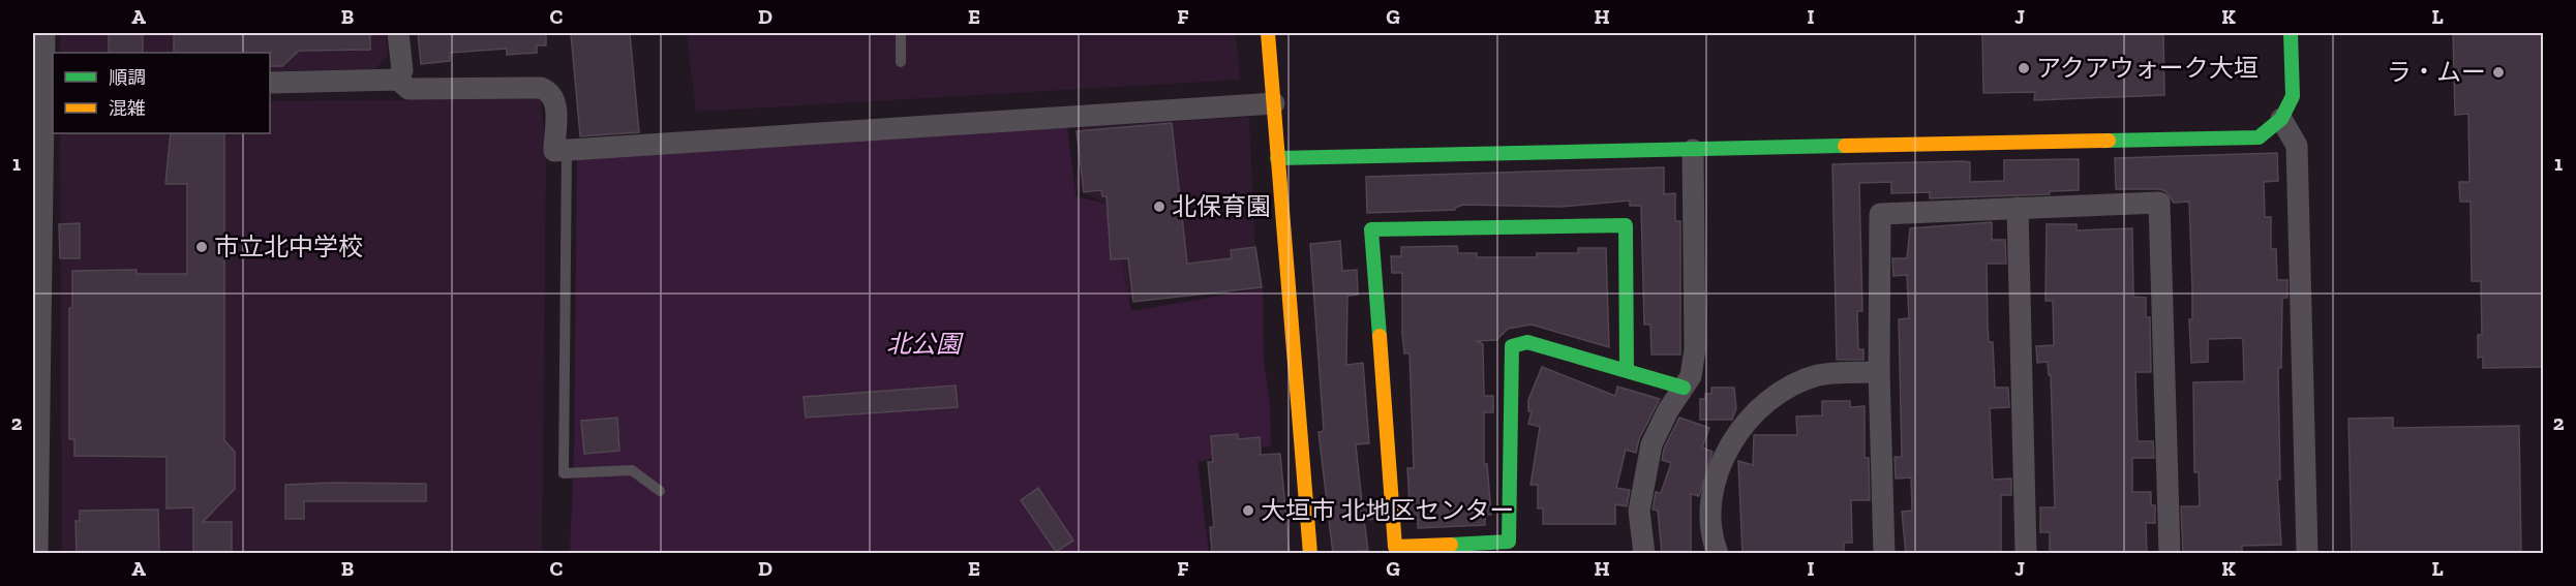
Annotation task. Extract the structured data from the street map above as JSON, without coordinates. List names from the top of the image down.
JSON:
{
  "parks": ["北公園"],
  "places": [
    "アクアウォーク大垣",
    "ラ・ムー",
    "北保育園",
    "市立北中学校",
    "大垣市 北地区センター"
  ],
  "legend": ["順調", "混雑"],
  "grid": {
    "columns": [
      "A",
      "B",
      "C",
      "D",
      "E",
      "F",
      "G",
      "H",
      "I",
      "J",
      "K",
      "L"
    ],
    "rows": ["1", "2"]
  }
}
